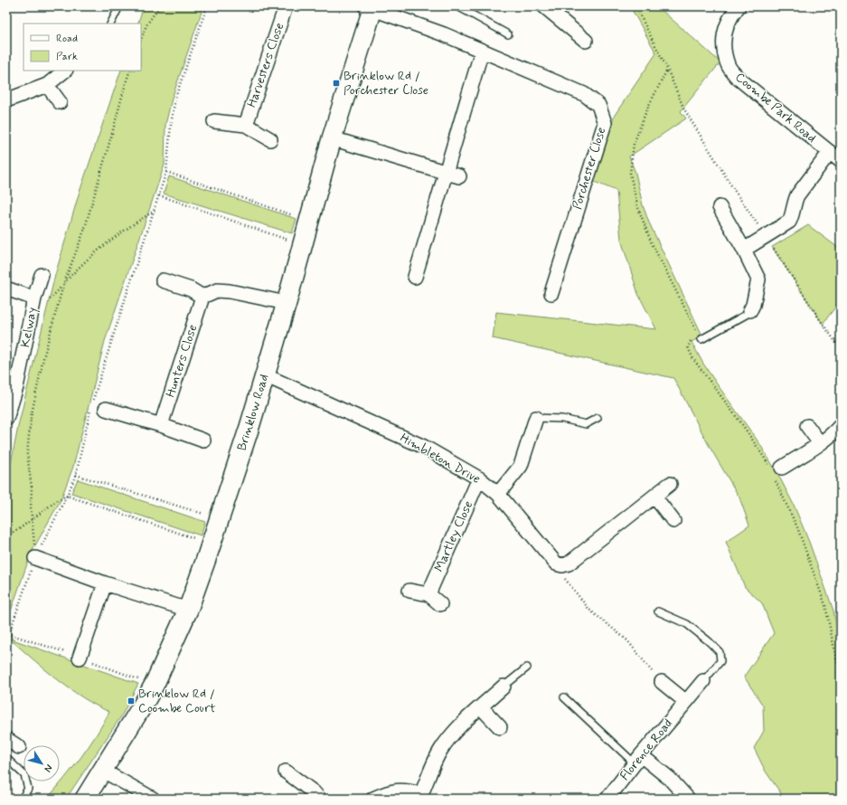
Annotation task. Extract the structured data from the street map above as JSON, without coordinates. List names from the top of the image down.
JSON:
{
  "streets": {
    "main road": ["Brinklow Road"],
    "street": [
      "Harvesters Close",
      "Coombe Park Road",
      "Porchester Close",
      "Kelway",
      "Hunters Close",
      "Himbleton Drive",
      "Martley Close",
      "Florence Road"
    ]
  },
  "crossings": [
    ["Porchester Close", "Brinklow Road"],
    ["Brinklow Road", "Himbleton Drive"],
    ["Himbleton Drive", "Martley Close"]
  ],
  "places": {
    "transit": ["Brinklow Rd / Porchester Close", "Brinklow Rd / Coombe Court"]
  },
  "legend": ["Road", "Park"],
  "north": "bottom right"
}
